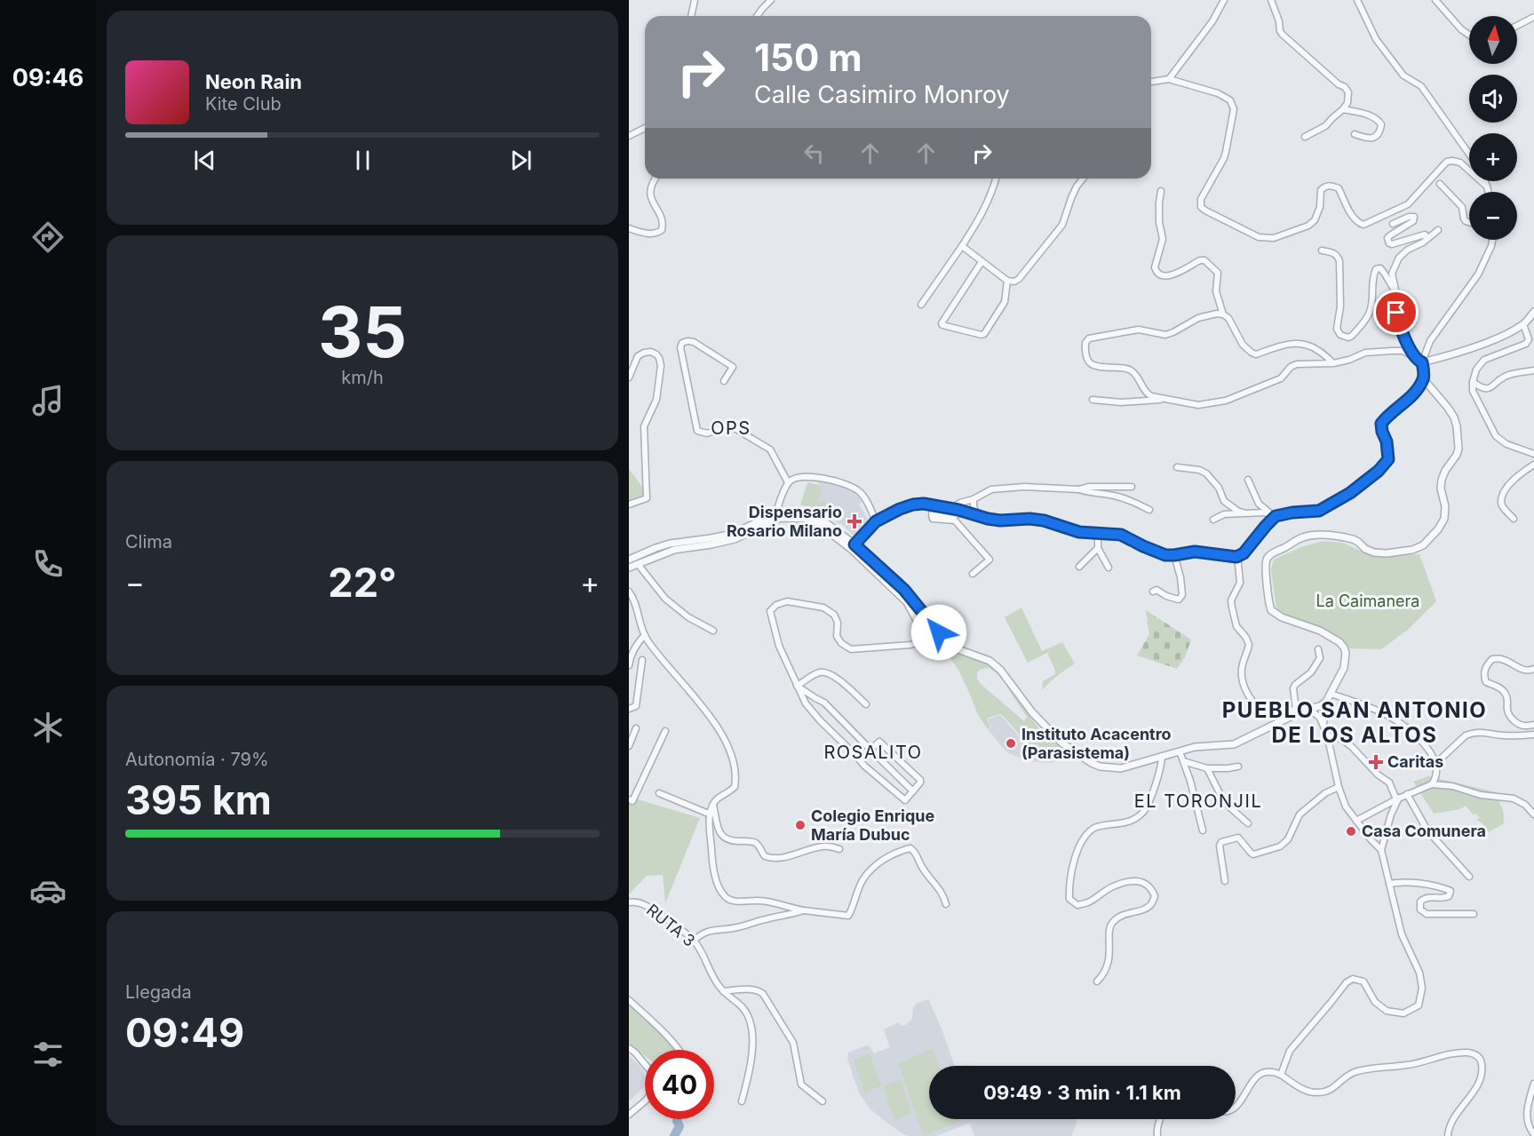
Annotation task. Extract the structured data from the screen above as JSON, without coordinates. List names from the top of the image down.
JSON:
{
  "streets": {
    "street": ["RUTA 3"]
  },
  "districts": [
    "OPS",
    "PUEBLO SAN ANTONIO DE LOS ALTOS",
    "ROSALITO",
    "EL TORONJIL"
  ],
  "parks": ["La Caimanera"],
  "places": {
    "health": ["Dispensario Rosario Milano", "Caritas"],
    "other": ["Instituto Acacentro (Parasistema)", "Colegio Enrique María Dubuc", "Casa Comunera"]
  },
  "north": "top",
  "page": {
    "tabs": "09:46",
    "map_buttons": ["+", "−"],
    "turn": ["150 m", "Calle Casimiro Monroy"],
    "song": ["Neon Rain", "Kite Club"],
    "tile": [
      ["35", "km/h"],
      "Clima",
      ["Autonomía · 79%", "395 km"],
      ["Llegada", "09:49"]
    ],
    "heat": ["−", "22°", "+"],
    "limit": "40",
    "trip": "09:49 · 3 min · 1.1 km"
  }
}
